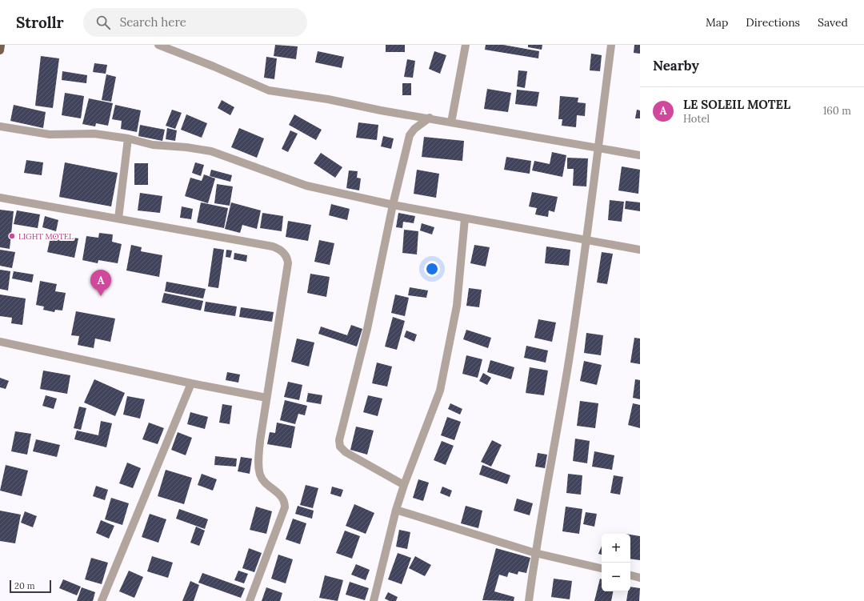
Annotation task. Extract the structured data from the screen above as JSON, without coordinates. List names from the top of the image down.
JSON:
{
  "places": ["LIGHT MOTEL"],
  "scale_bar": "20 m",
  "page": {
    "header": "Strollr",
    "search": "Search here",
    "nav": ["Map", "Directions", "Saved"],
    "heading": "Nearby",
    "list": [
      {
        "mark": "A",
        "name": "LE SOLEIL MOTEL",
        "note": "Hotel",
        "value": "160 m"
      }
    ],
    "pins": "A",
    "map_buttons": ["+", "−"],
    "scale": "20 m"
  }
}
